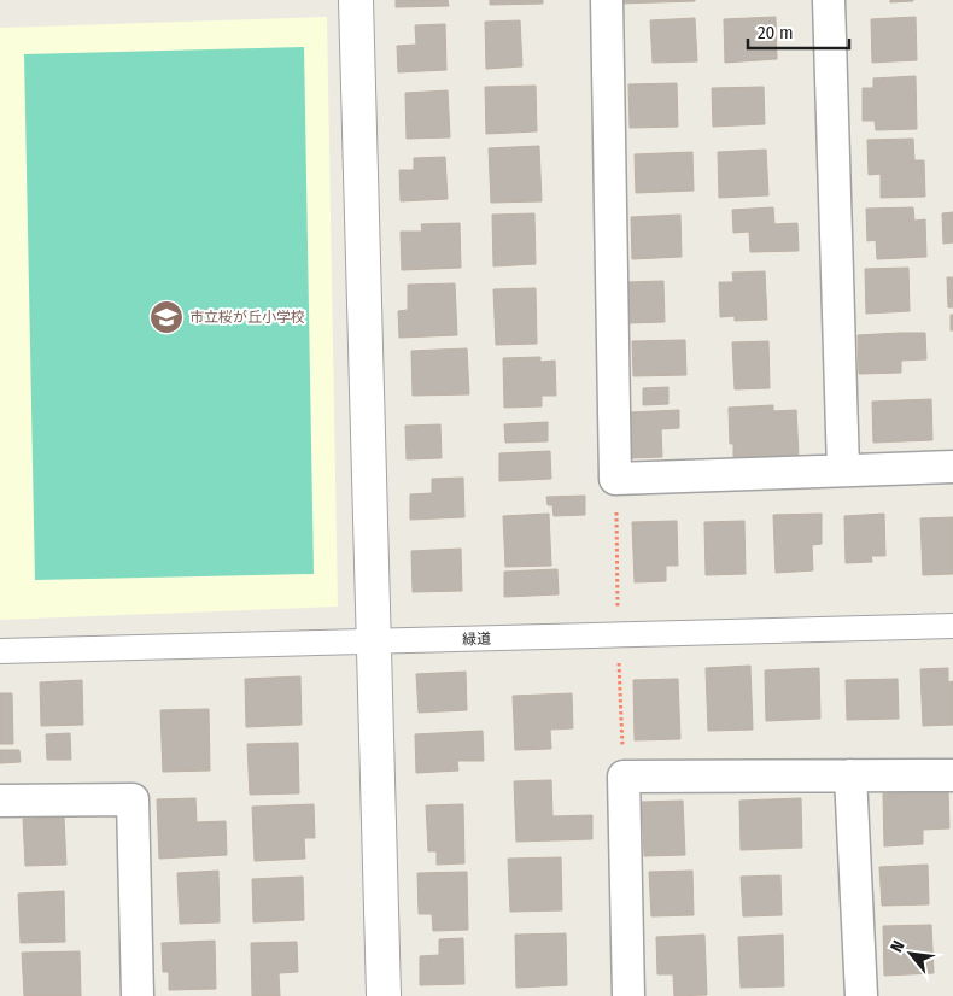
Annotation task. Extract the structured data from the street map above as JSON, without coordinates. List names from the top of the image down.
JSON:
{
  "streets": {
    "street": ["緑道"]
  },
  "places": {
    "school or university": ["市立桜が丘小学校"]
  },
  "scale_bar": "20 m",
  "north": "top left"
}
